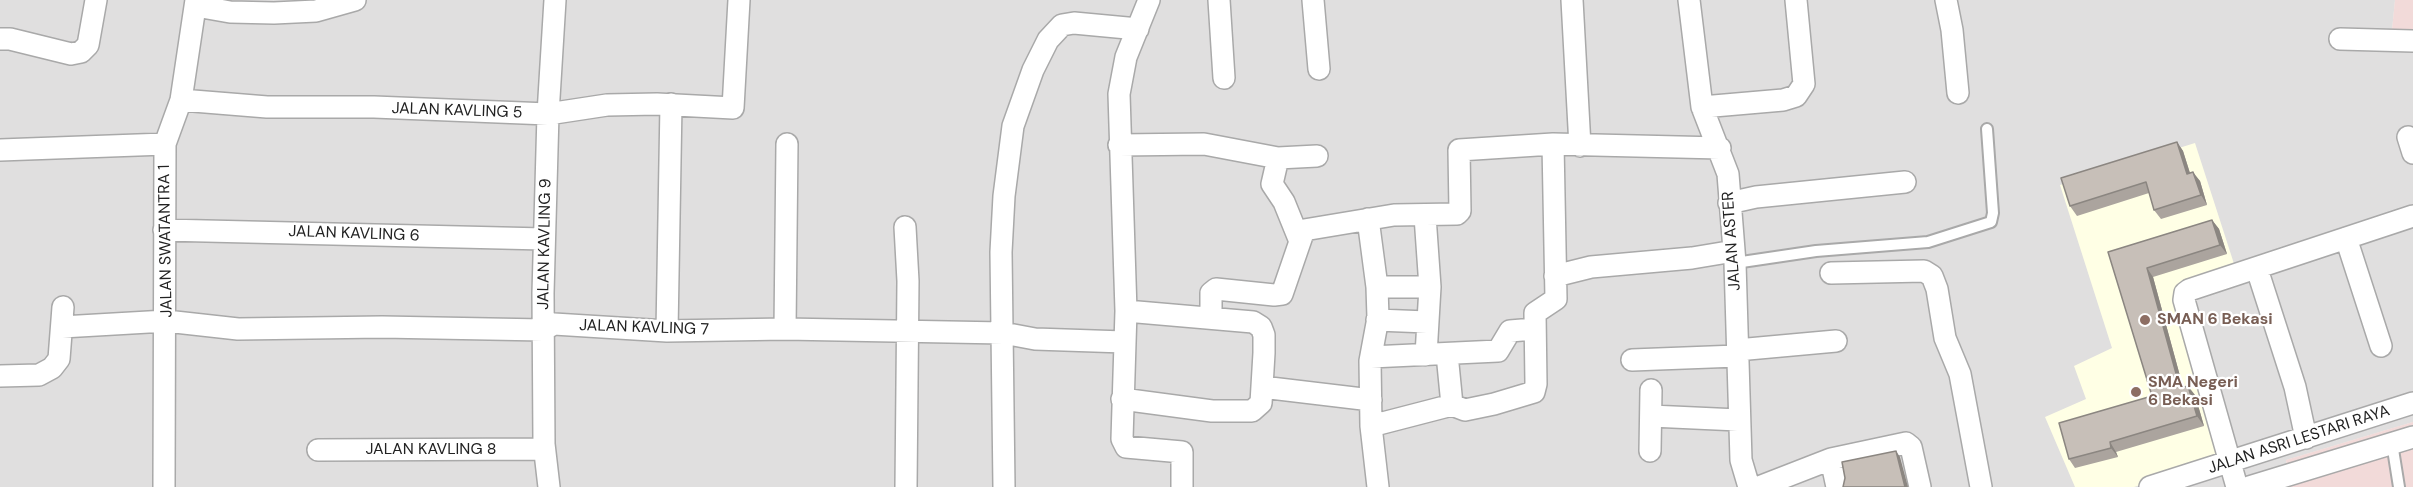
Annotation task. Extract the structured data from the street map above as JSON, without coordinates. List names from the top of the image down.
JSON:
{
  "streets": {
    "street": [
      "JALAN KAVLING 5",
      "JALAN KAVLING 6",
      "JALAN SWATANTRA 1",
      "JALAN ASTER",
      "JALAN KAVLING 9",
      "JALAN KAVLING 7",
      "JALAN ASRI LESTARI RAYA",
      "JALAN KAVLING 8"
    ]
  },
  "crossings": [
    ["JALAN KAVLING 5", "JALAN SWATANTRA 1"],
    ["JALAN KAVLING 5", "JALAN KAVLING 9"],
    ["JALAN KAVLING 6", "JALAN SWATANTRA 1"],
    ["JALAN KAVLING 6", "JALAN KAVLING 9"],
    ["JALAN SWATANTRA 1", "JALAN KAVLING 7"],
    ["JALAN KAVLING 9", "JALAN KAVLING 7"],
    ["JALAN KAVLING 9", "JALAN KAVLING 8"]
  ],
  "places": ["SMAN 6 Bekasi", "SMA Negeri 6 Bekasi"]
}
